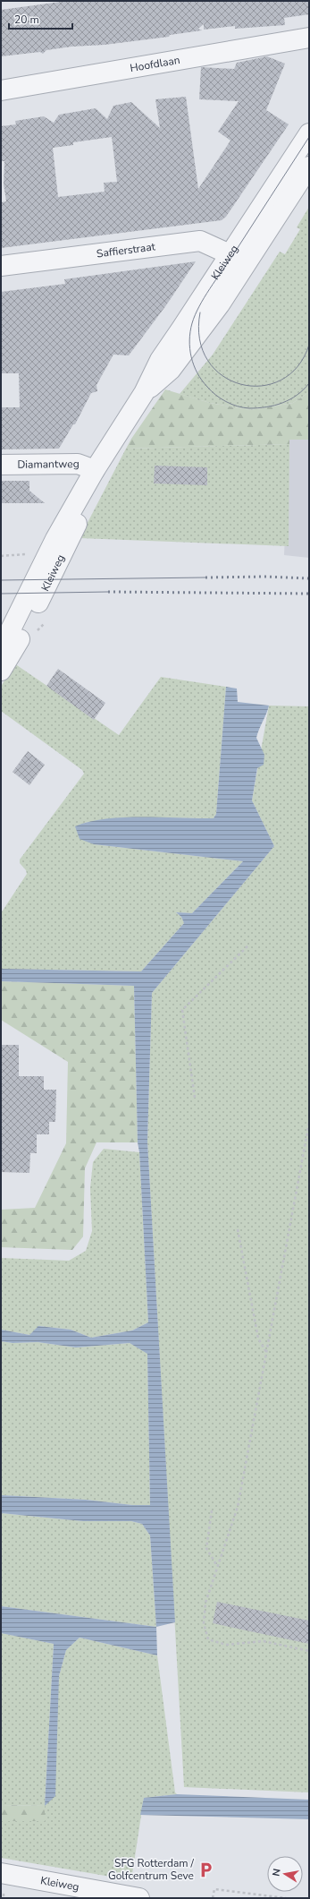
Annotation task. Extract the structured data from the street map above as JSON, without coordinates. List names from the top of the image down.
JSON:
{
  "streets": {
    "street": [
      "Hoofdlaan",
      "Saffierstraat",
      "Kleiweg",
      "Diamantweg"
    ]
  },
  "crossings": [
    ["Saffierstraat", "Kleiweg"],
    ["Kleiweg", "Diamantweg"]
  ],
  "places": {
    "parking": ["SFG Rotterdam / Golfcentrum Seve"]
  },
  "scale_bar": "20 m",
  "north": "left"
}
